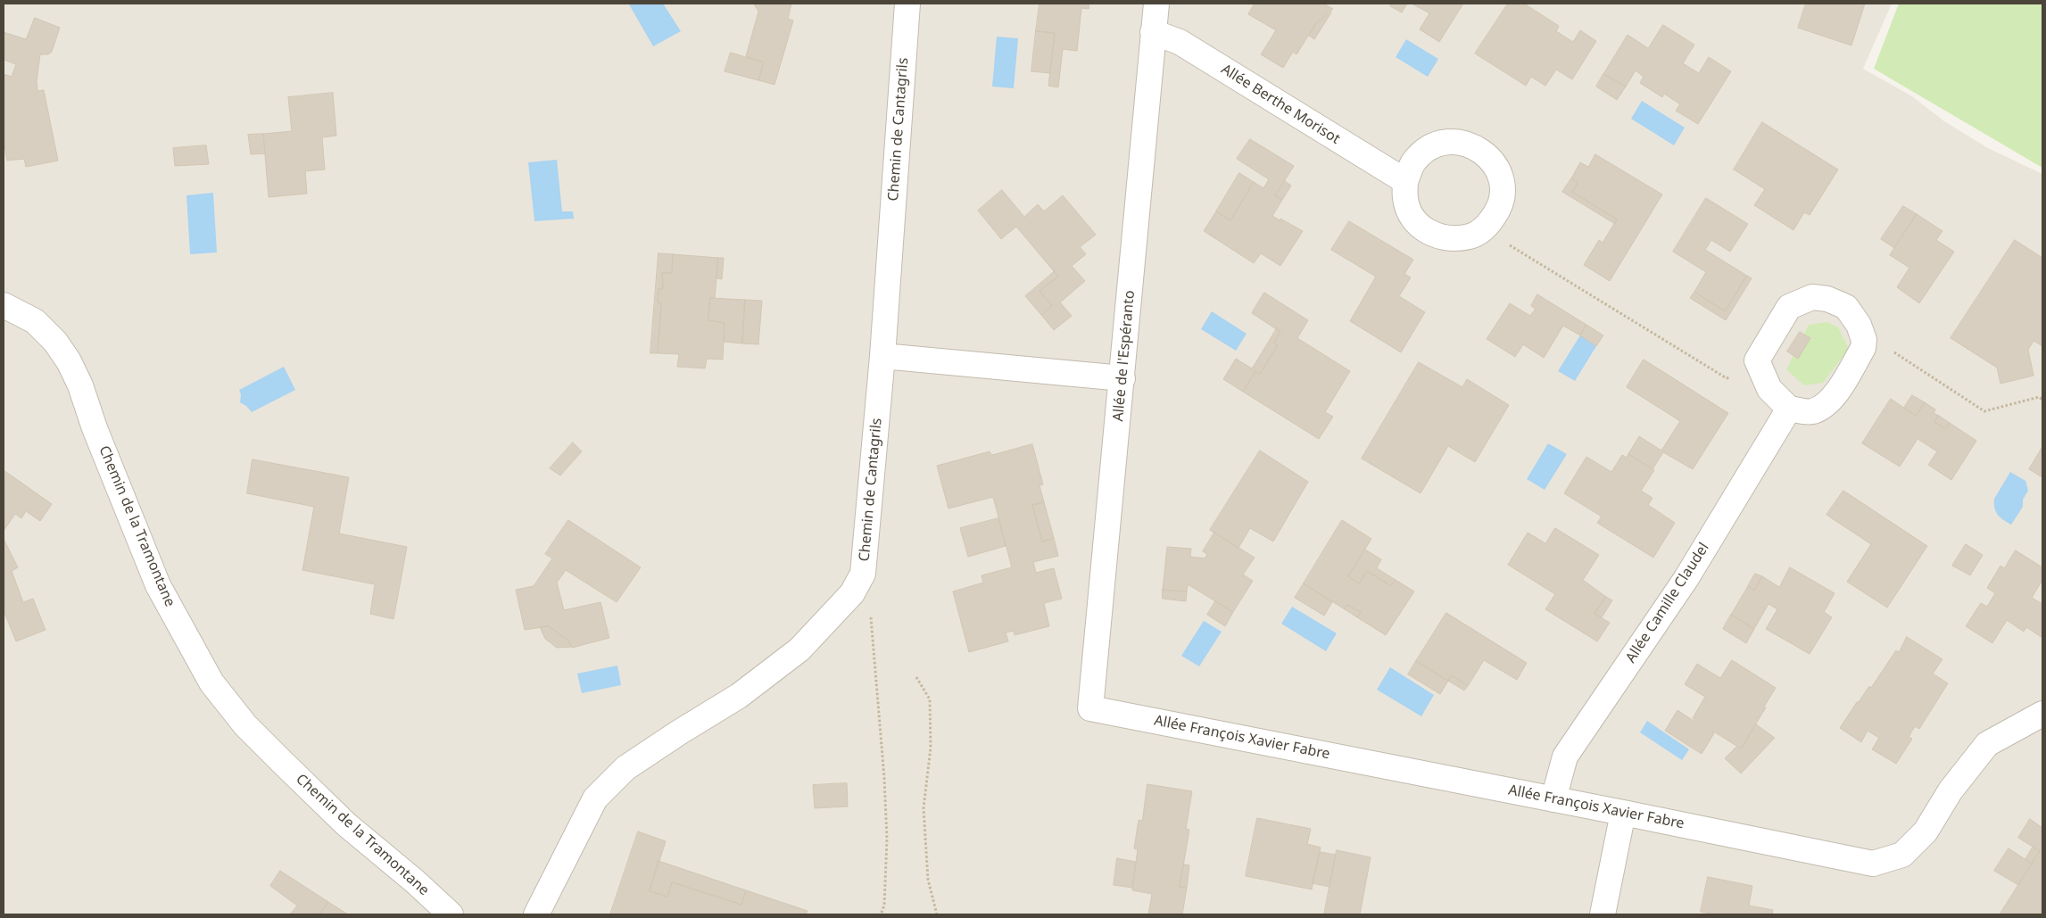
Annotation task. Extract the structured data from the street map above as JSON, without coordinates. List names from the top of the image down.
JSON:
{
  "streets": {
    "street": [
      "Allée Berthe Morisot",
      "Chemin de Cantagrils",
      "Allée de l'Espéranto",
      "Chemin de la Tramontane",
      "Allée Camille Claudel",
      "Allée François Xavier Fabre"
    ]
  },
  "crossings": [
    ["Allée Berthe Morisot", "Allée de l'Espéranto"],
    ["Allée de l'Espéranto", "Allée François Xavier Fabre"],
    ["Allée Camille Claudel", "Allée François Xavier Fabre"]
  ]
}
